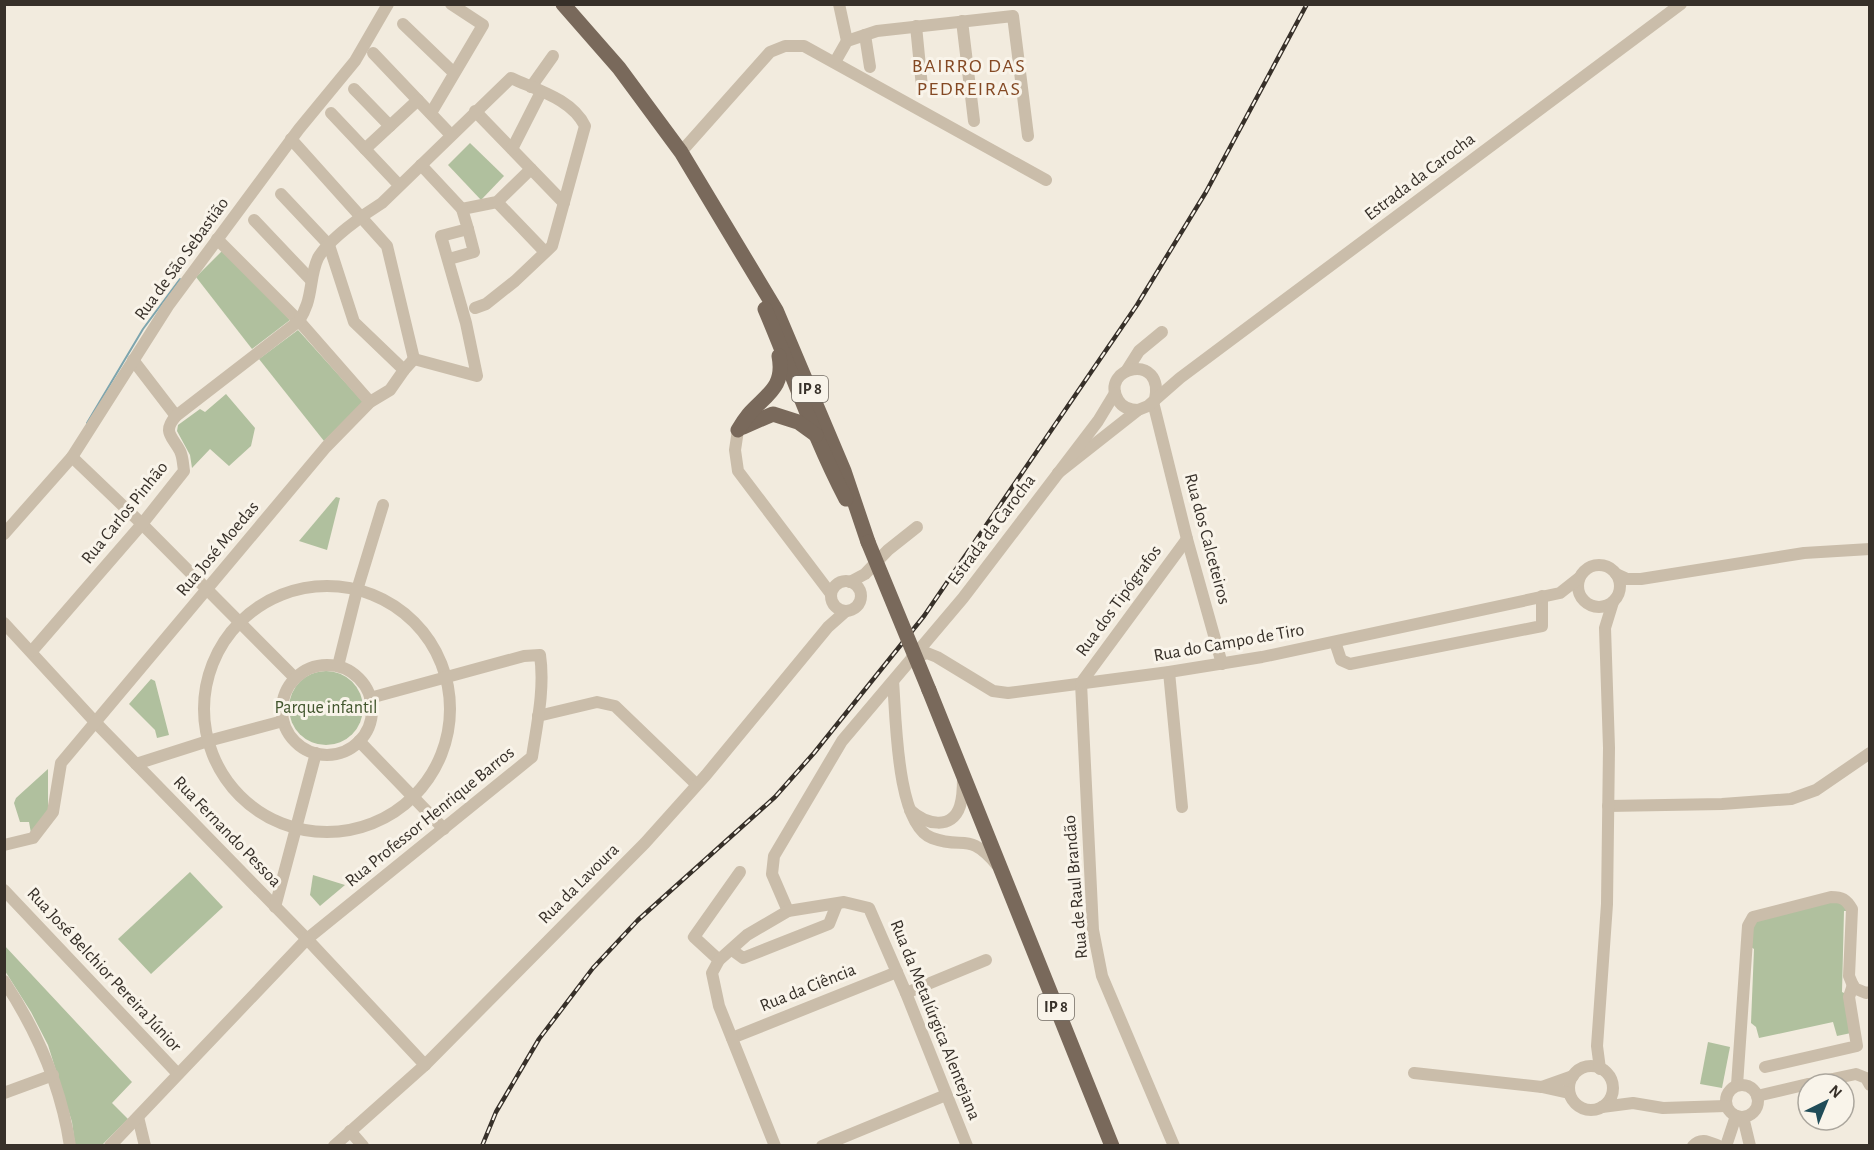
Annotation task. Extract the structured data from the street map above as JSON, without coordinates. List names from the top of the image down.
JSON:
{
  "streets": {
    "main road": ["IP 8"],
    "street": [
      "Estrada da Carocha",
      "Rua de São Sebastião",
      "Rua Carlos Pinhão",
      "Rua dos Calceteiros",
      "Rua José Moedas",
      "Rua dos Tipógrafos",
      "Rua do Campo de Tiro",
      "Rua Professor Henrique Barros",
      "Rua Fernando Pessoa",
      "Rua da Lavoura",
      "Rua de Raul Brandão",
      "Rua José Belchior Pereira Júnior",
      "Rua da Ciência",
      "Rua da Metalúrgica Alentejana"
    ]
  },
  "crossings": [
    ["Estrada da Carocha", "Rua dos Calceteiros"],
    ["Estrada da Carocha", "Rua do Campo de Tiro"],
    ["Rua Carlos Pinhão", "Rua Fernando Pessoa"],
    ["Rua dos Calceteiros", "Rua dos Tipógrafos"],
    ["Rua dos Calceteiros", "Rua do Campo de Tiro"],
    ["Rua José Moedas", "Rua Fernando Pessoa"],
    ["Rua dos Tipógrafos", "Rua do Campo de Tiro"],
    ["Rua dos Tipógrafos", "Rua de Raul Brandão"],
    ["Rua do Campo de Tiro", "Rua de Raul Brandão"],
    ["Rua Professor Henrique Barros", "Rua Fernando Pessoa"],
    ["Rua Professor Henrique Barros", "Rua José Belchior Pereira Júnior"],
    ["Rua Fernando Pessoa", "Rua da Lavoura"],
    ["Rua da Ciência", "Rua da Metalúrgica Alentejana"]
  ],
  "districts": ["BAIRRO DAS PEDREIRAS"],
  "parks": ["Parque infantil"],
  "north": "top right"
}
